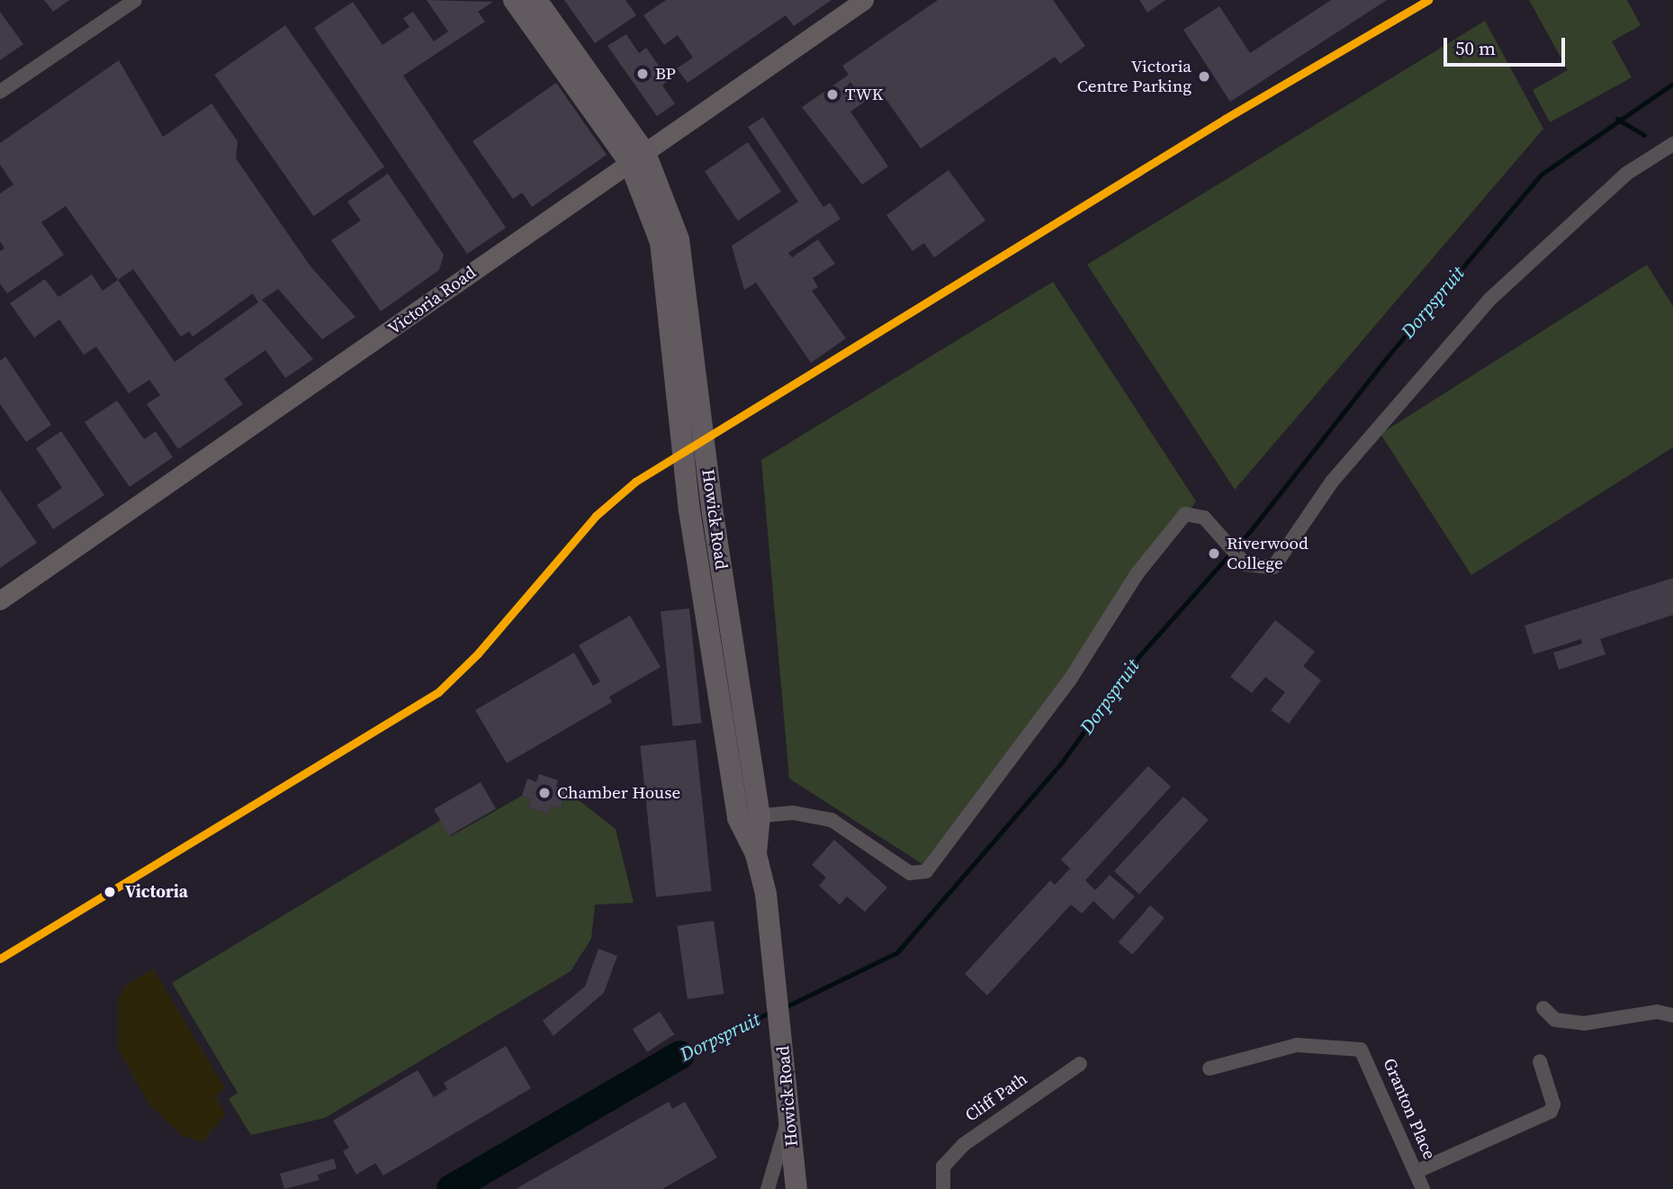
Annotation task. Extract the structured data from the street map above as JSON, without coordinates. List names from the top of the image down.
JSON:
{
  "streets": {
    "main road": ["Victoria Road", "Howick Road"],
    "street": ["Cliff Path", "Granton Place"]
  },
  "crossings": [
    ["Victoria Road", "Howick Road"]
  ],
  "water": ["Dorpspruit"],
  "places": [
    "BP",
    "Victoria Centre Parking",
    "TWK",
    "Riverwood College",
    "Chamber House",
    "Victoria"
  ],
  "scale_bar": "50 m"
}
